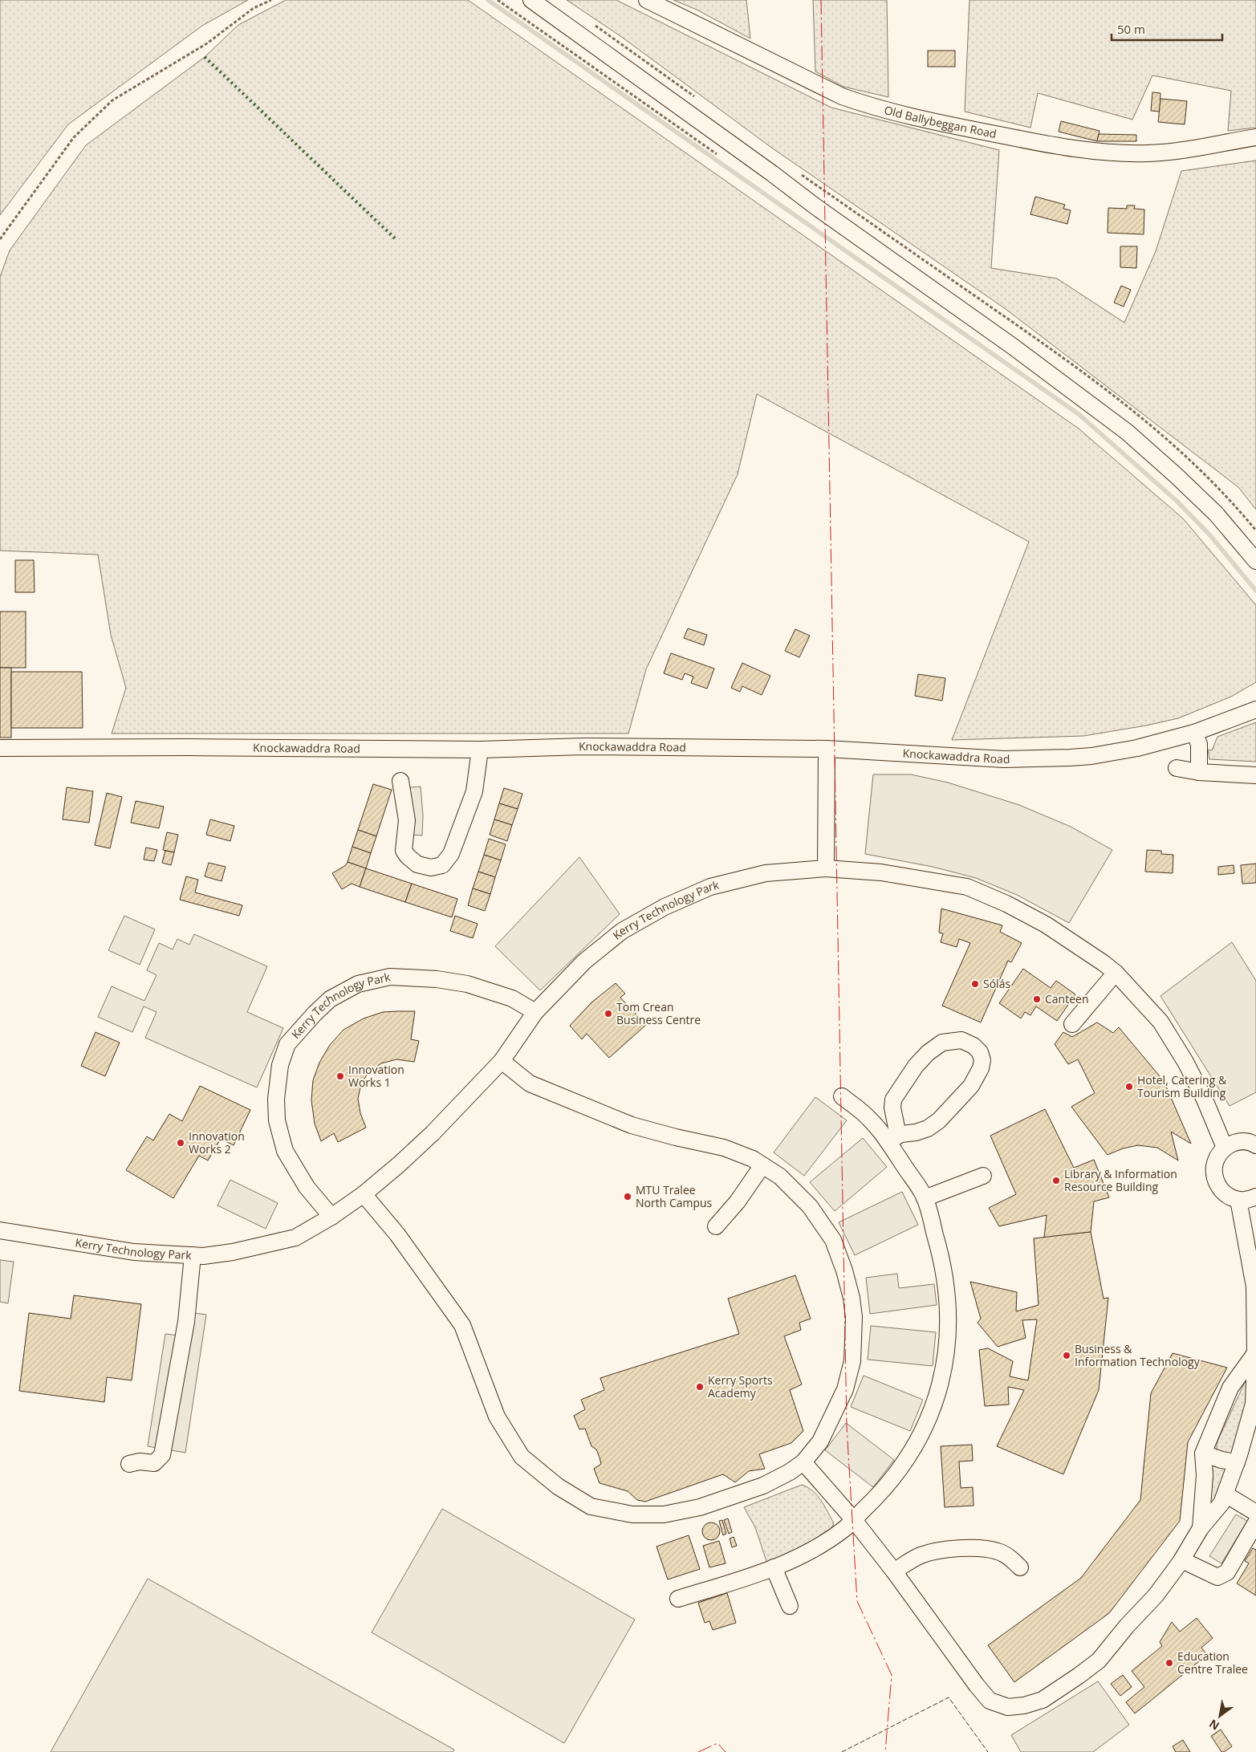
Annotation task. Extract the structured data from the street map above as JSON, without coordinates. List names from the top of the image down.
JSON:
{
  "streets": {
    "street": ["Old Ballybeggan Road", "Knockawaddra Road", "Kerry Technology Park"]
  },
  "places": [
    "Sólás",
    "Canteen",
    "Tom Crean Business Centre",
    "Innovation Works 1",
    "Hotel, Catering & Tourism Building",
    "Innovation Works 2",
    "Library & Information Resource Building",
    "MTU Tralee North Campus",
    "Business & Information Technology",
    "Kerry Sports Academy",
    "Education Centre Tralee"
  ],
  "scale_bar": "50 m",
  "north": "bottom left"
}
